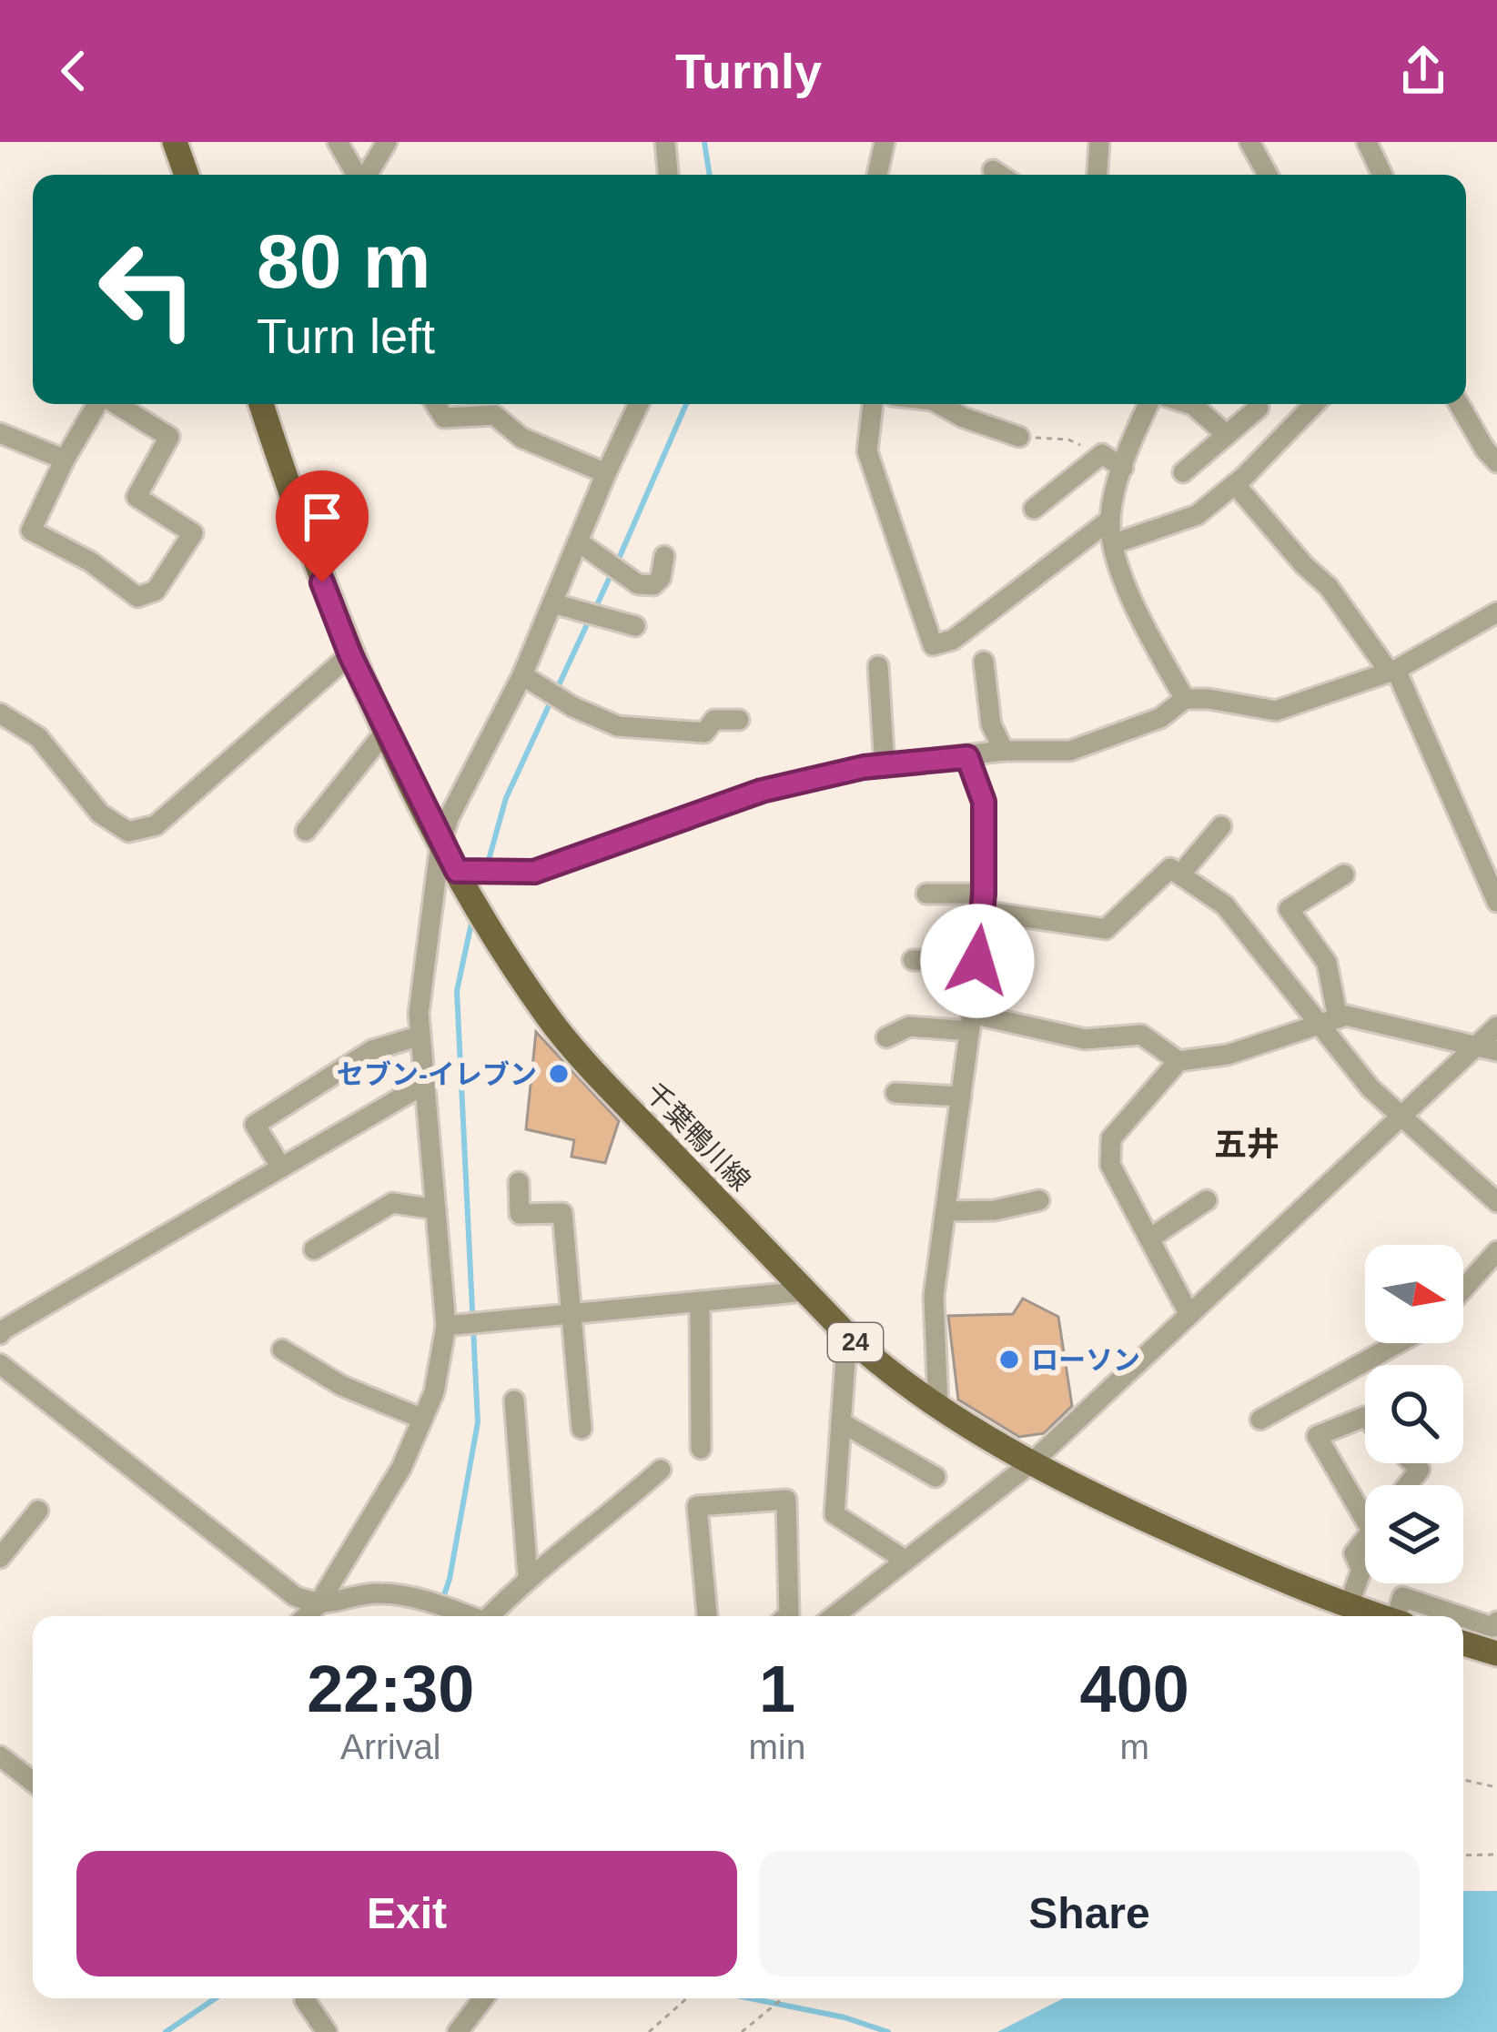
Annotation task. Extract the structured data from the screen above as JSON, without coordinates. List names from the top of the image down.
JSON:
{
  "streets": {
    "main road": ["千葉鴨川線", "24"]
  },
  "districts": ["五井"],
  "places": ["セブン-イレブン", "ローソン"],
  "north": "right",
  "page": {
    "header": "Turnly",
    "turn": ["80 m", "Turn left"],
    "eta": [
      "22:30",
      "Arrival",
      "1",
      "min",
      "400",
      "m"
    ],
    "buttons": ["Exit", "Share"]
  }
}
